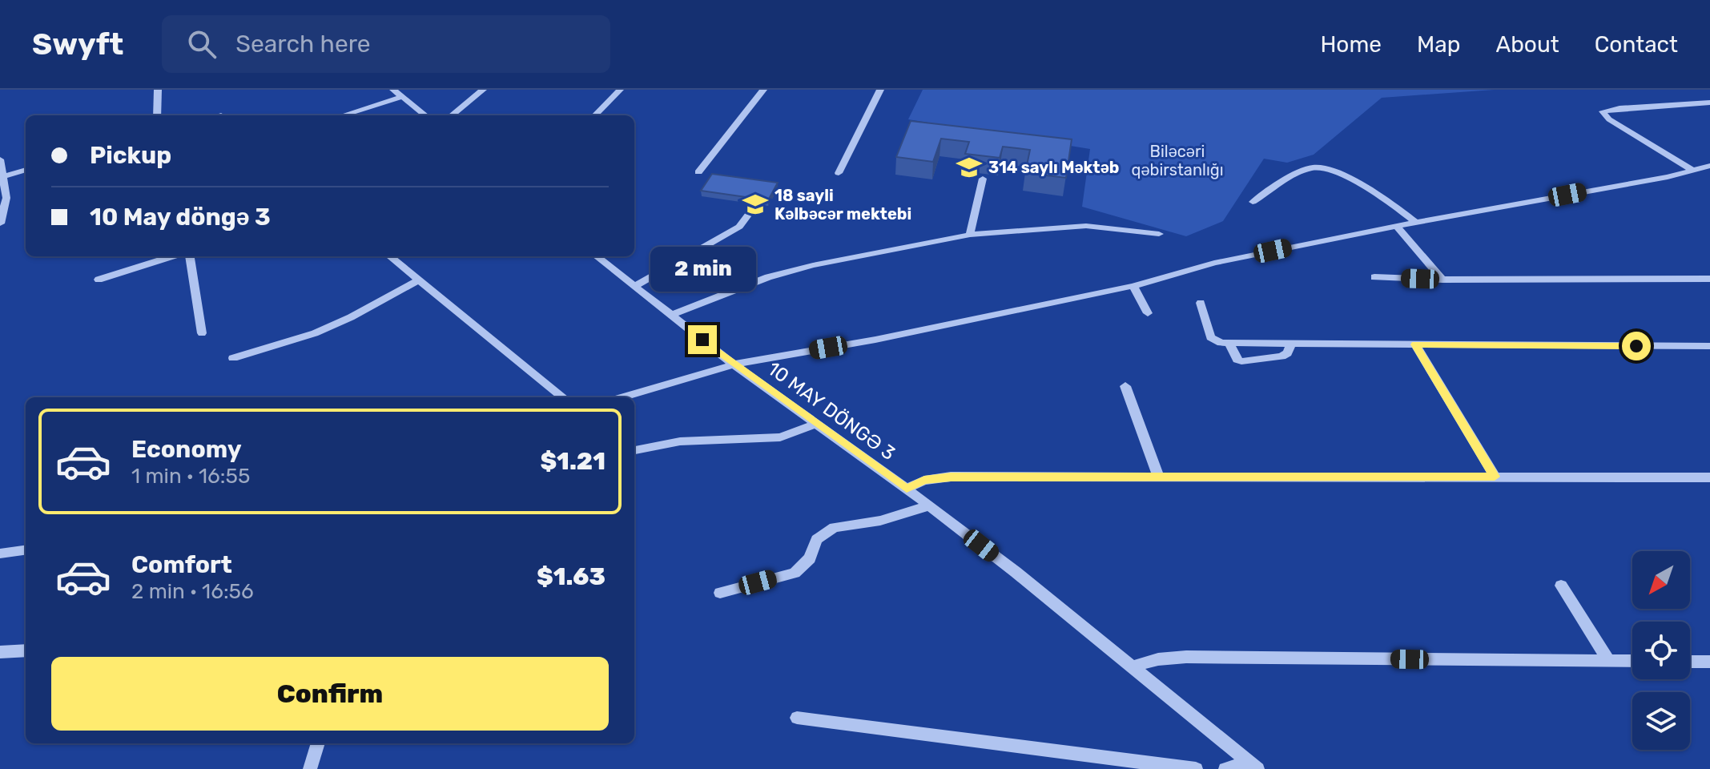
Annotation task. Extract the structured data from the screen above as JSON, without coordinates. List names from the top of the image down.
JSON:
{
  "streets": {
    "street": ["10 MAY DÖNGƏ 3"]
  },
  "parks": ["Biləcəri qəbirstanlığı"],
  "places": {
    "school or university": ["314 saylı Məktəb", "18 sayli Kəlbəcər mektebi"]
  },
  "north": "bottom left",
  "page": {
    "header": "Swyft",
    "search": "Search here",
    "nav": [
      "Home",
      "Map",
      "About",
      "Contact"
    ],
    "banner": ["Pickup", "10 May döngə 3"],
    "bubble": "2 min",
    "list": [
      {
        "name": "Economy",
        "note": "1 min · 16:55",
        "value": "$1.21"
      },
      {
        "name": "Comfort",
        "note": "2 min · 16:56",
        "value": "$1.63"
      }
    ],
    "buttons": "Confirm"
  }
}
